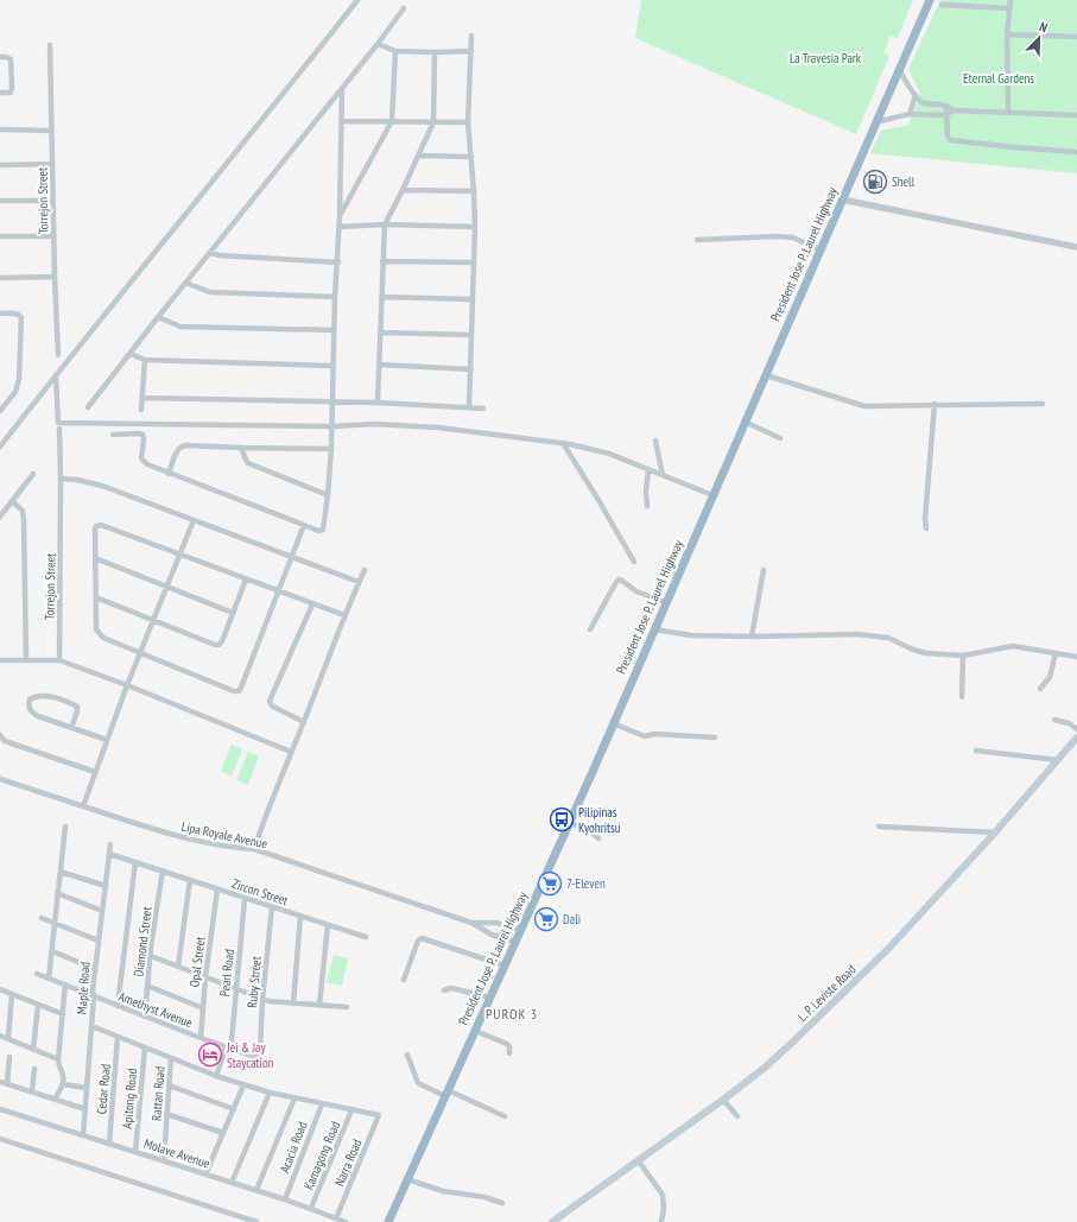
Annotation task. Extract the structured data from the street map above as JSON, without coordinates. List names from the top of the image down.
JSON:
{
  "streets": {
    "highway": ["President Jose P. Laurel Highway"],
    "main road": ["L. P. Leviste Road"],
    "street": [
      "Torrejon Street",
      "Lipa Royale Avenue",
      "Zircon Street",
      "Diamond Street",
      "Opal Street",
      "Pearl Road",
      "Ruby Street",
      "Maple Road",
      "Amethyst Avenue",
      "Cedar Road",
      "Rattan Road",
      "Apitong Road",
      "Acacia Road",
      "Molave Avenue",
      "Kamagong Road",
      "Narra Road"
    ]
  },
  "crossings": [
    ["President Jose P. Laurel Highway", "Lipa Royale Avenue"],
    ["Zircon Street", "Diamond Street"],
    ["Zircon Street", "Opal Street"],
    ["Zircon Street", "Pearl Road"],
    ["Zircon Street", "Ruby Street"],
    ["Zircon Street", "Maple Road"],
    ["Diamond Street", "Amethyst Avenue"],
    ["Opal Street", "Amethyst Avenue"],
    ["Pearl Road", "Amethyst Avenue"],
    ["Ruby Street", "Amethyst Avenue"],
    ["Maple Road", "Amethyst Avenue"],
    ["Maple Road", "Molave Avenue"],
    ["Cedar Road", "Molave Avenue"],
    ["Rattan Road", "Molave Avenue"],
    ["Apitong Road", "Molave Avenue"],
    ["Acacia Road", "Molave Avenue"],
    ["Molave Avenue", "Kamagong Road"],
    ["Molave Avenue", "Narra Road"],
    ["Kamagong Road", "Narra Road"]
  ],
  "districts": ["PUROK 3"],
  "parks": ["La Travesia Park", "Eternal Gardens"],
  "places": {
    "fuel station": ["Shell"],
    "bus stop": ["Pilipinas Kyohritsu"],
    "supermarket": ["7-Eleven", "Dali"],
    "hotel": ["Jei & Jay Staycation"]
  },
  "north": "top right"
}
